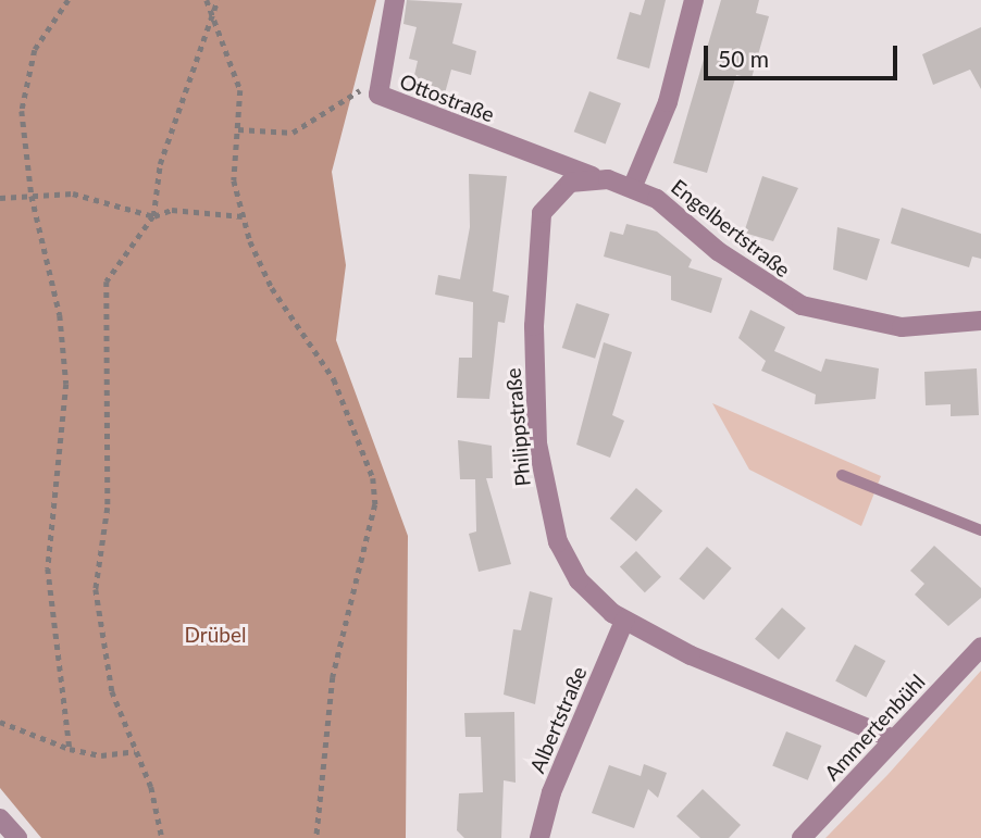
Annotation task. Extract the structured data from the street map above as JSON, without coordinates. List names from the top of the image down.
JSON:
{
  "streets": {
    "street": [
      "Ottostraße",
      "Engelbertstraße",
      "Philippstraße",
      "Albertstraße",
      "Ammertenbühl"
    ]
  },
  "crossings": [
    ["Ottostraße", "Philippstraße"],
    ["Philippstraße", "Albertstraße"],
    ["Philippstraße", "Ammertenbühl"]
  ],
  "parks": ["Drübel"],
  "scale_bar": "50 m"
}
